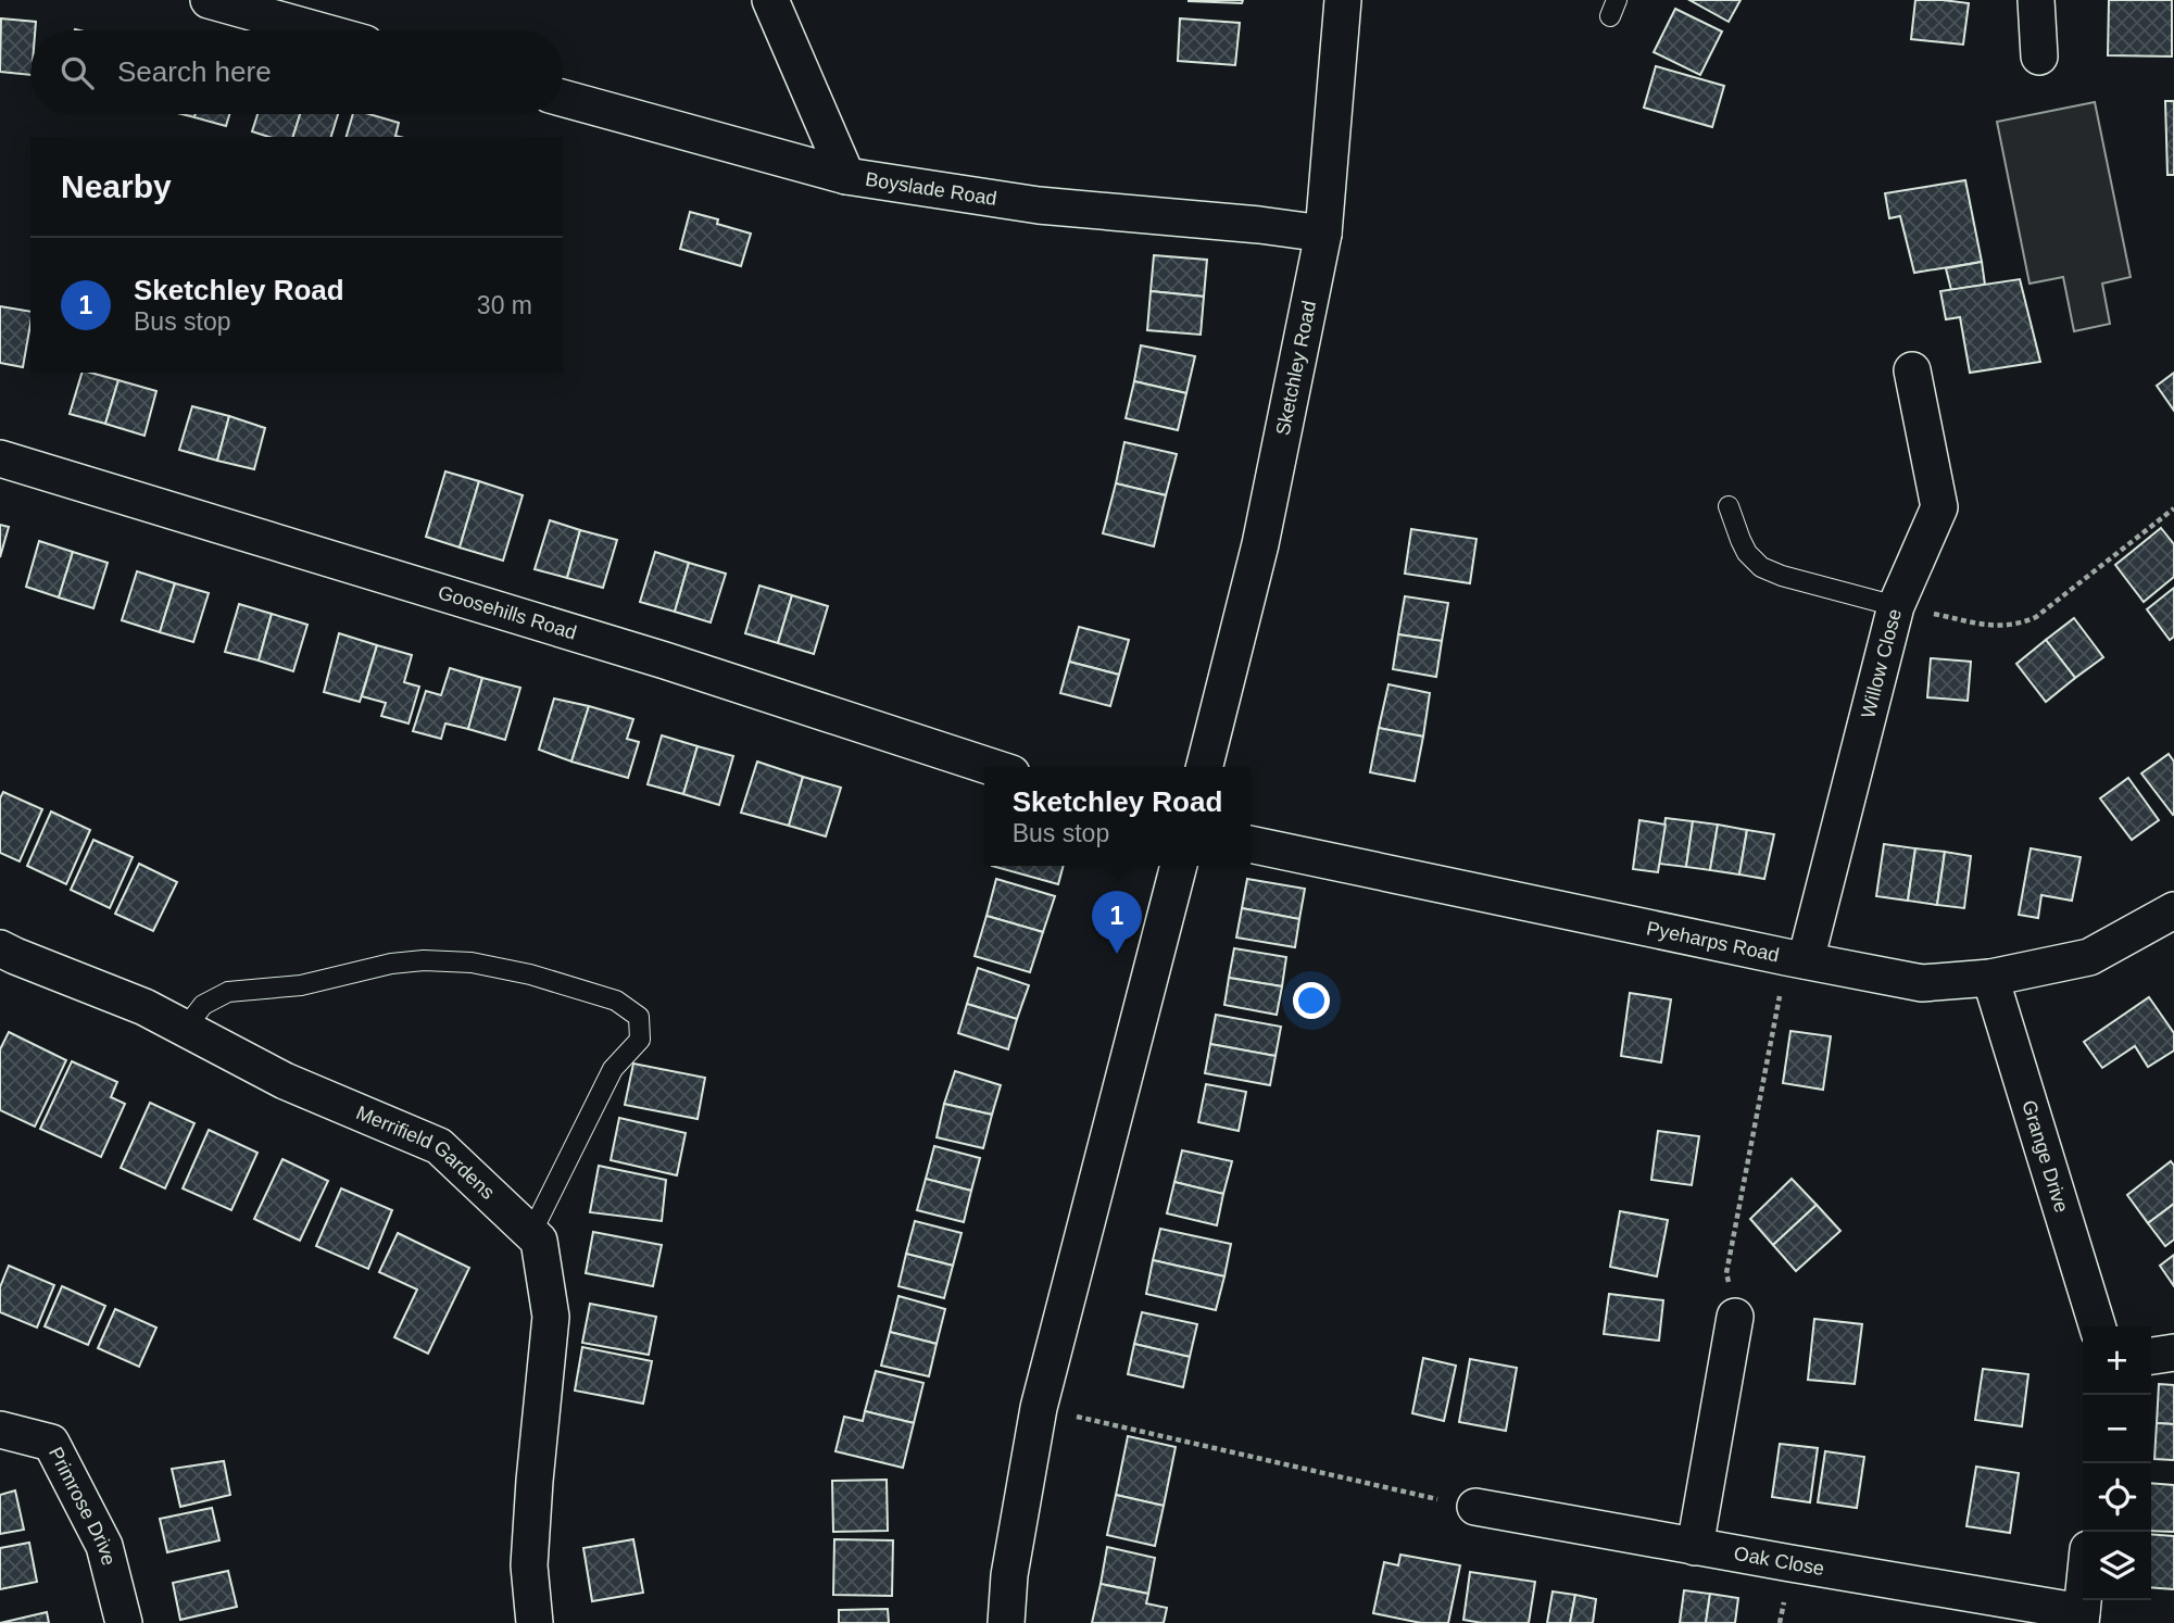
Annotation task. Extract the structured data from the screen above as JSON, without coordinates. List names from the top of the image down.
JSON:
{
  "streets": {
    "street": [
      "Boyslade Road",
      "Sketchley Road",
      "Goosehills Road",
      "Willow Close",
      "Pyeharps Road",
      "Merrifield Gardens",
      "Grange Drive",
      "Primrose Drive",
      "Oak Close"
    ]
  },
  "crossings": [
    ["Boyslade Road", "Sketchley Road"],
    ["Willow Close", "Pyeharps Road"],
    ["Pyeharps Road", "Grange Drive"]
  ],
  "page": {
    "search": "Search here",
    "heading": "Nearby",
    "list": [
      {
        "mark": "1",
        "name": "Sketchley Road",
        "note": "Bus stop",
        "value": "30 m"
      }
    ],
    "popup": ["Sketchley Road", "Bus stop"],
    "pins": "1",
    "map_buttons": ["+", "−"]
  }
}
